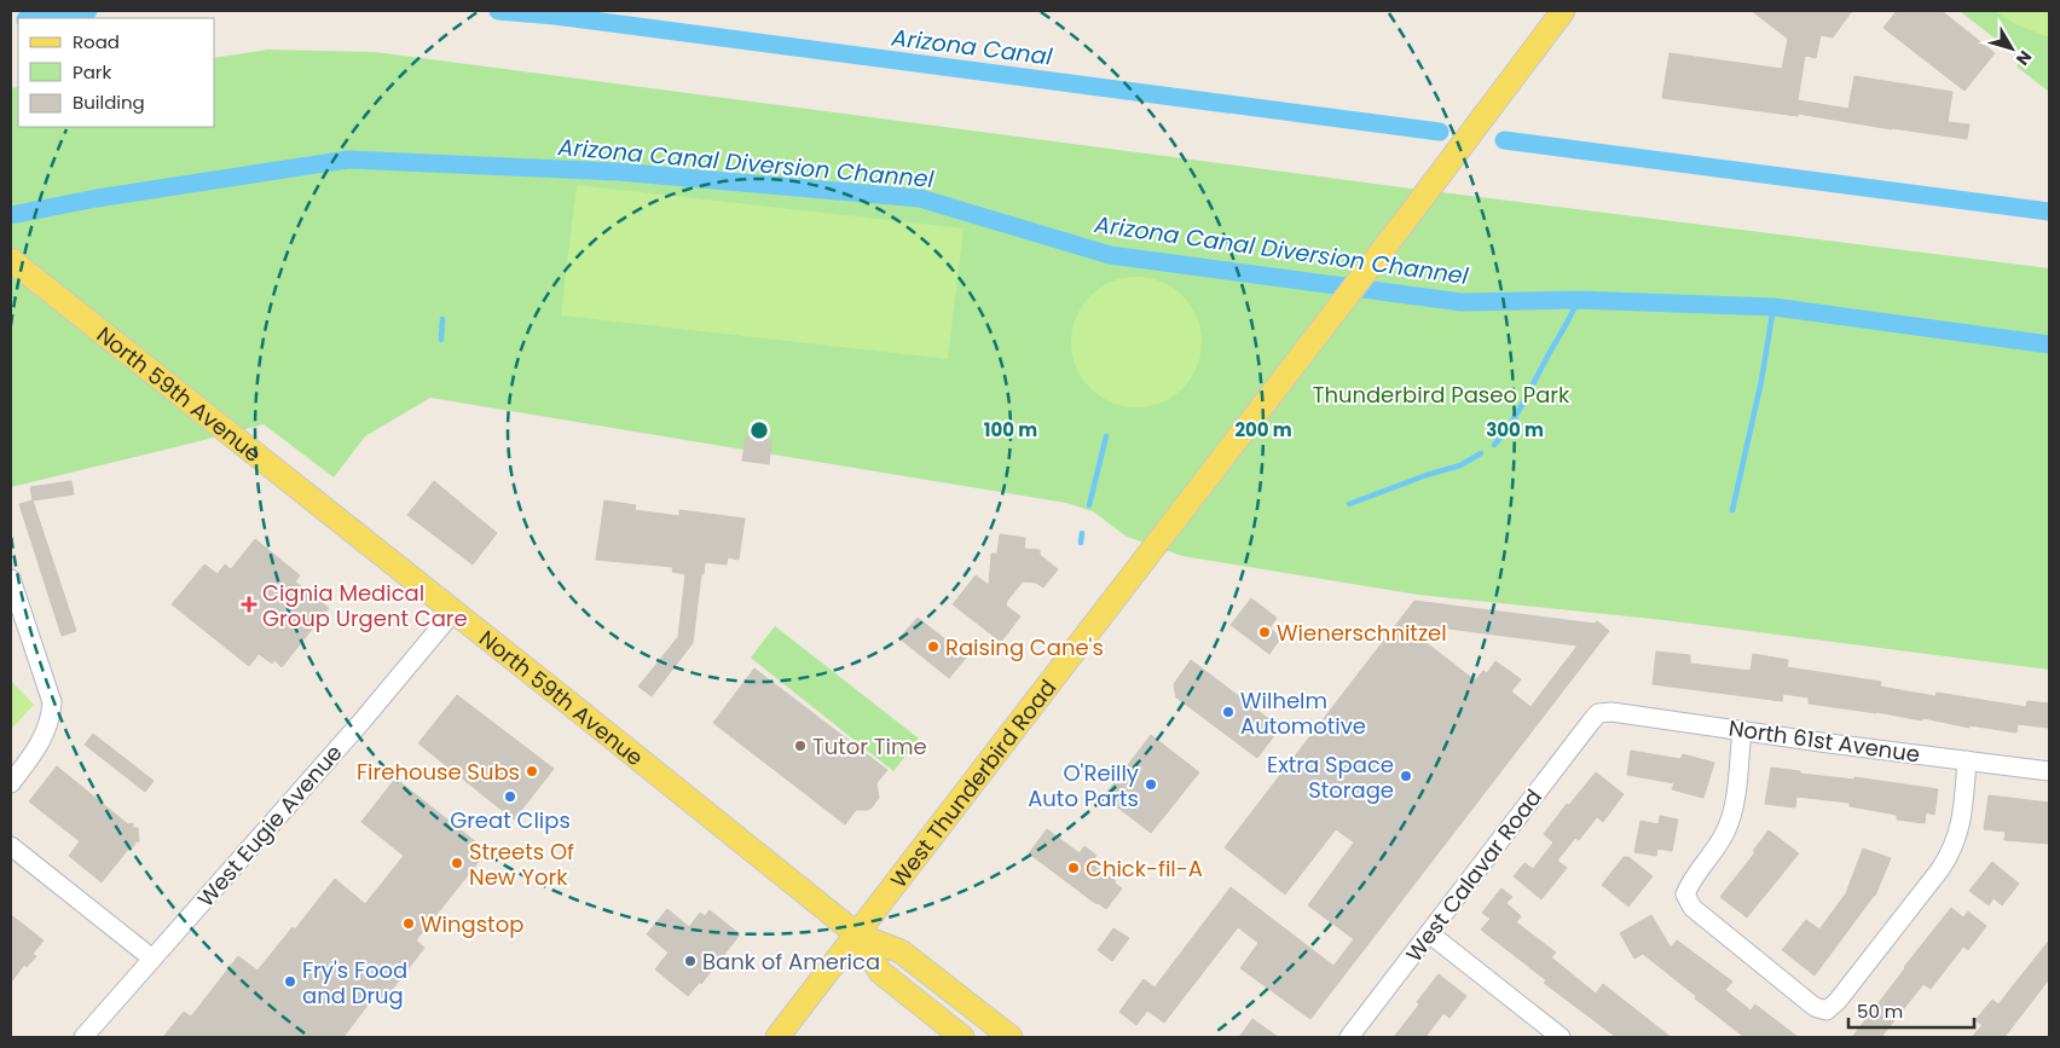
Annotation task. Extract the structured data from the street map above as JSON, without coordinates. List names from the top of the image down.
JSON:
{
  "streets": {
    "main road": ["North 59th Avenue", "West Thunderbird Road"],
    "street": ["North 61st Avenue", "West Eugie Avenue", "West Calavar Road"]
  },
  "crossings": [
    ["North 59th Avenue", "West Thunderbird Road"],
    ["North 59th Avenue", "West Eugie Avenue"],
    ["North 61st Avenue", "West Calavar Road"]
  ],
  "water": ["Arizona Canal", "Arizona Canal Diversion Channel"],
  "parks": ["Thunderbird Paseo Park"],
  "places": {
    "health": ["Cignia Medical Group Urgent Care"],
    "other": [
      "Wienerschnitzel",
      "Raising Cane's",
      "Wilhelm Automotive",
      "Tutor Time",
      "Firehouse Subs",
      "Extra Space Storage",
      "O'Reilly Auto Parts",
      "Great Clips",
      "Streets Of New York",
      "Chick-fil-A",
      "Wingstop",
      "Bank of America",
      "Fry's Food and Drug"
    ]
  },
  "legend": ["Road", "Park", "Building"],
  "scale_bar": "50 m",
  "north": "bottom right",
  "rings": ["100 m", "200 m", "300 m"]
}
